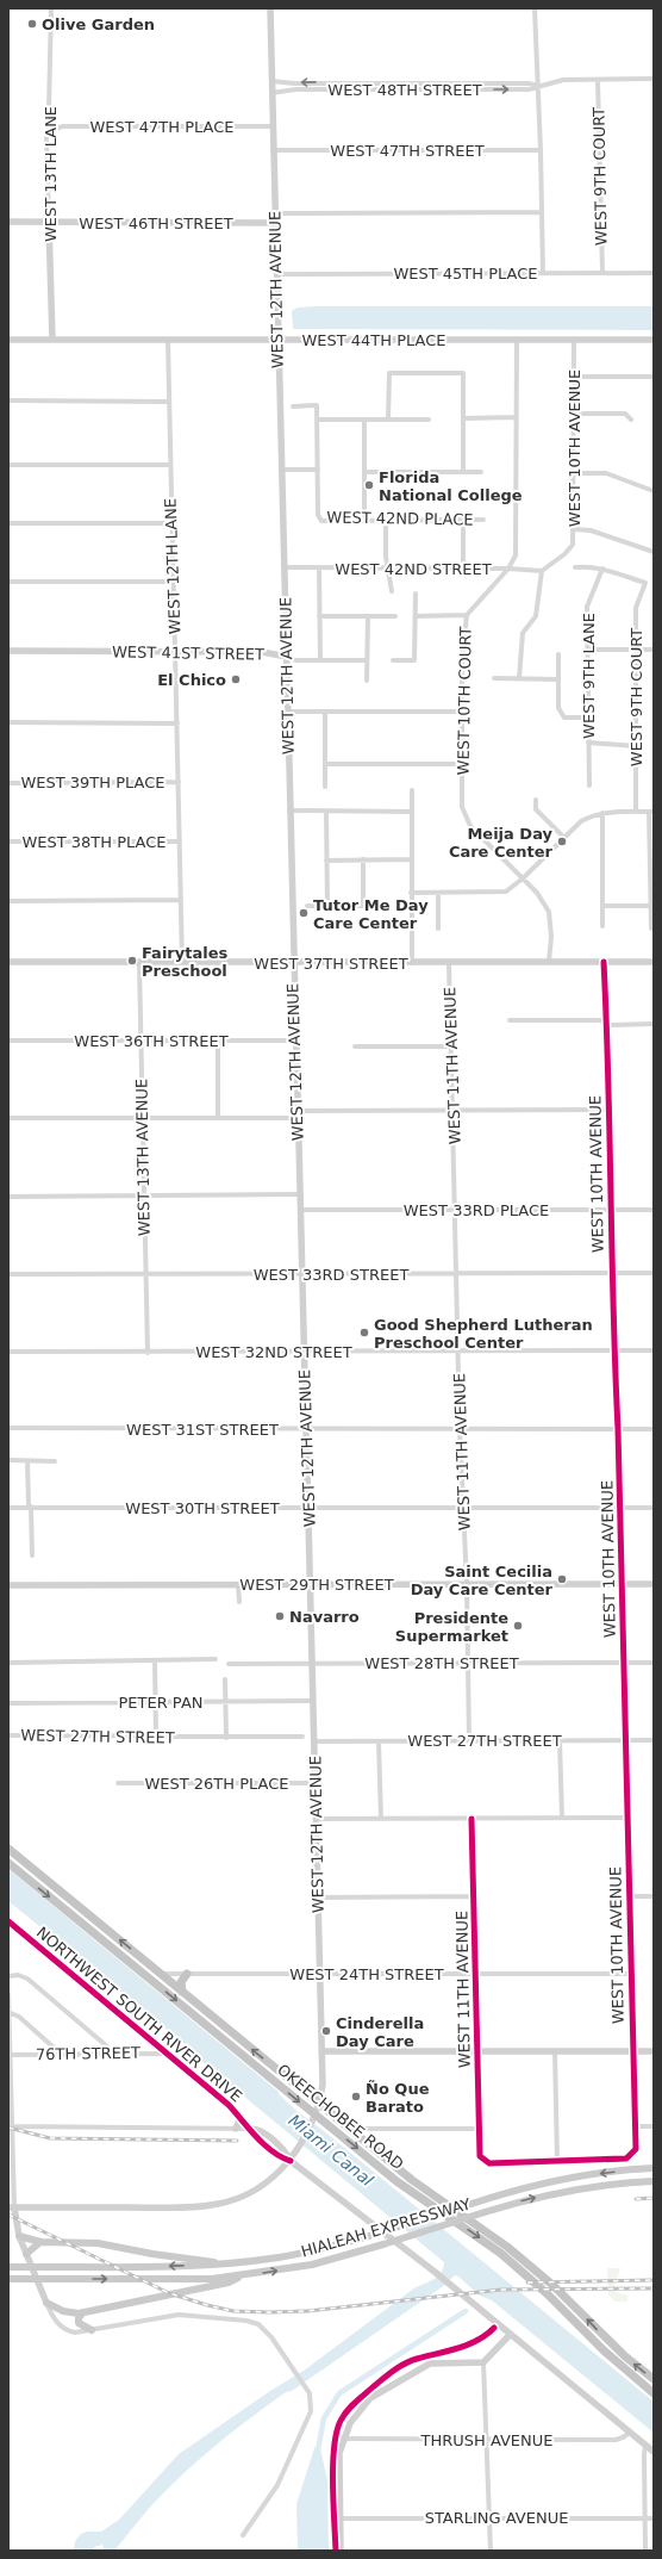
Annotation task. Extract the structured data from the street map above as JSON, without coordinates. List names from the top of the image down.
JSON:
{
  "streets": {
    "highway": ["OKEECHOBEE ROAD"],
    "main road": ["HIALEAH EXPRESSWAY"],
    "street": [
      "WEST 48TH STREET",
      "WEST 47TH PLACE",
      "WEST 47TH STREET",
      "WEST 13TH LANE",
      "WEST 9TH COURT",
      "WEST 46TH STREET",
      "WEST 45TH PLACE",
      "WEST 12TH AVENUE",
      "WEST 44TH PLACE",
      "WEST 10TH AVENUE",
      "WEST 42ND PLACE",
      "WEST 12TH LANE",
      "WEST 42ND STREET",
      "WEST 41ST STREET",
      "WEST 9TH LANE",
      "WEST 10TH COURT",
      "WEST 39TH PLACE",
      "WEST 38TH PLACE",
      "WEST 37TH STREET",
      "WEST 36TH STREET",
      "WEST 11TH AVENUE",
      "WEST 13TH AVENUE",
      "WEST 33RD PLACE",
      "WEST 33RD STREET",
      "WEST 32ND STREET",
      "WEST 31ST STREET",
      "WEST 30TH STREET",
      "WEST 29TH STREET",
      "WEST 28TH STREET",
      "PETER PAN",
      "WEST 27TH STREET",
      "WEST 26TH PLACE",
      "WEST 24TH STREET",
      "NORTHWEST SOUTH RIVER DRIVE",
      "76TH STREET",
      "THRUSH AVENUE",
      "STARLING AVENUE"
    ]
  },
  "crossings": [
    ["WEST 48TH STREET", "WEST 9TH COURT"],
    ["WEST 48TH STREET", "WEST 12TH AVENUE"],
    ["WEST 47TH PLACE", "WEST 13TH LANE"],
    ["WEST 47TH PLACE", "WEST 12TH AVENUE"],
    ["WEST 47TH STREET", "WEST 12TH AVENUE"],
    ["WEST 13TH LANE", "WEST 46TH STREET"],
    ["WEST 13TH LANE", "WEST 44TH PLACE"],
    ["WEST 9TH COURT", "WEST 45TH PLACE"],
    ["WEST 9TH COURT", "WEST 9TH LANE"],
    ["WEST 46TH STREET", "WEST 12TH AVENUE"],
    ["WEST 45TH PLACE", "WEST 12TH AVENUE"],
    ["WEST 12TH AVENUE", "WEST 44TH PLACE"],
    ["WEST 12TH AVENUE", "WEST 42ND STREET"],
    ["WEST 12TH AVENUE", "WEST 41ST STREET"],
    ["WEST 12TH AVENUE", "WEST 37TH STREET"],
    ["WEST 12TH AVENUE", "WEST 36TH STREET"],
    ["WEST 12TH AVENUE", "WEST 33RD PLACE"],
    ["WEST 12TH AVENUE", "WEST 33RD STREET"],
    ["WEST 12TH AVENUE", "WEST 32ND STREET"],
    ["WEST 12TH AVENUE", "WEST 31ST STREET"],
    ["WEST 12TH AVENUE", "WEST 30TH STREET"],
    ["WEST 12TH AVENUE", "WEST 29TH STREET"],
    ["WEST 12TH AVENUE", "WEST 28TH STREET"],
    ["WEST 12TH AVENUE", "PETER PAN"],
    ["WEST 12TH AVENUE", "WEST 27TH STREET"],
    ["WEST 12TH AVENUE", "WEST 26TH PLACE"],
    ["WEST 12TH AVENUE", "WEST 24TH STREET"],
    ["WEST 12TH AVENUE", "NORTHWEST SOUTH RIVER DRIVE"],
    ["WEST 12TH AVENUE", "OKEECHOBEE ROAD"],
    ["WEST 44TH PLACE", "WEST 10TH AVENUE"],
    ["WEST 44TH PLACE", "WEST 12TH LANE"],
    ["WEST 44TH PLACE", "WEST 10TH COURT"],
    ["WEST 10TH AVENUE", "WEST 42ND STREET"],
    ["WEST 10TH AVENUE", "WEST 37TH STREET"],
    ["WEST 10TH AVENUE", "WEST 11TH AVENUE"],
    ["WEST 10TH AVENUE", "WEST 33RD PLACE"],
    ["WEST 10TH AVENUE", "WEST 33RD STREET"],
    ["WEST 10TH AVENUE", "WEST 32ND STREET"],
    ["WEST 10TH AVENUE", "WEST 31ST STREET"],
    ["WEST 10TH AVENUE", "WEST 30TH STREET"],
    ["WEST 10TH AVENUE", "WEST 29TH STREET"],
    ["WEST 10TH AVENUE", "WEST 28TH STREET"],
    ["WEST 10TH AVENUE", "WEST 27TH STREET"],
    ["WEST 10TH AVENUE", "WEST 24TH STREET"],
    ["WEST 12TH LANE", "WEST 41ST STREET"],
    ["WEST 12TH LANE", "WEST 39TH PLACE"],
    ["WEST 12TH LANE", "WEST 38TH PLACE"],
    ["WEST 12TH LANE", "WEST 37TH STREET"],
    ["WEST 42ND STREET", "WEST 10TH COURT"],
    ["WEST 10TH COURT", "WEST 37TH STREET"],
    ["WEST 37TH STREET", "WEST 11TH AVENUE"],
    ["WEST 37TH STREET", "WEST 13TH AVENUE"],
    ["WEST 36TH STREET", "WEST 13TH AVENUE"],
    ["WEST 11TH AVENUE", "WEST 33RD PLACE"],
    ["WEST 11TH AVENUE", "WEST 33RD STREET"],
    ["WEST 11TH AVENUE", "WEST 32ND STREET"],
    ["WEST 11TH AVENUE", "WEST 31ST STREET"],
    ["WEST 11TH AVENUE", "WEST 30TH STREET"],
    ["WEST 11TH AVENUE", "WEST 29TH STREET"],
    ["WEST 11TH AVENUE", "WEST 28TH STREET"],
    ["WEST 11TH AVENUE", "WEST 27TH STREET"],
    ["WEST 11TH AVENUE", "WEST 24TH STREET"],
    ["WEST 13TH AVENUE", "WEST 33RD STREET"],
    ["WEST 13TH AVENUE", "WEST 32ND STREET"],
    ["WEST 24TH STREET", "OKEECHOBEE ROAD"],
    ["NORTHWEST SOUTH RIVER DRIVE", "76TH STREET"],
    ["NORTHWEST SOUTH RIVER DRIVE", "THRUSH AVENUE"]
  ],
  "water": ["Miami Canal"],
  "places": [
    "Olive Garden",
    "Florida National College",
    "El Chico",
    "Meija Day Care Center",
    "Tutor Me Day Care Center",
    "Fairytales Preschool",
    "Good Shepherd Lutheran Preschool Center",
    "Saint Cecilia Day Care Center",
    "Navarro",
    "Presidente Supermarket",
    "Cinderella Day Care",
    "Ño Que Barato"
  ]
}
